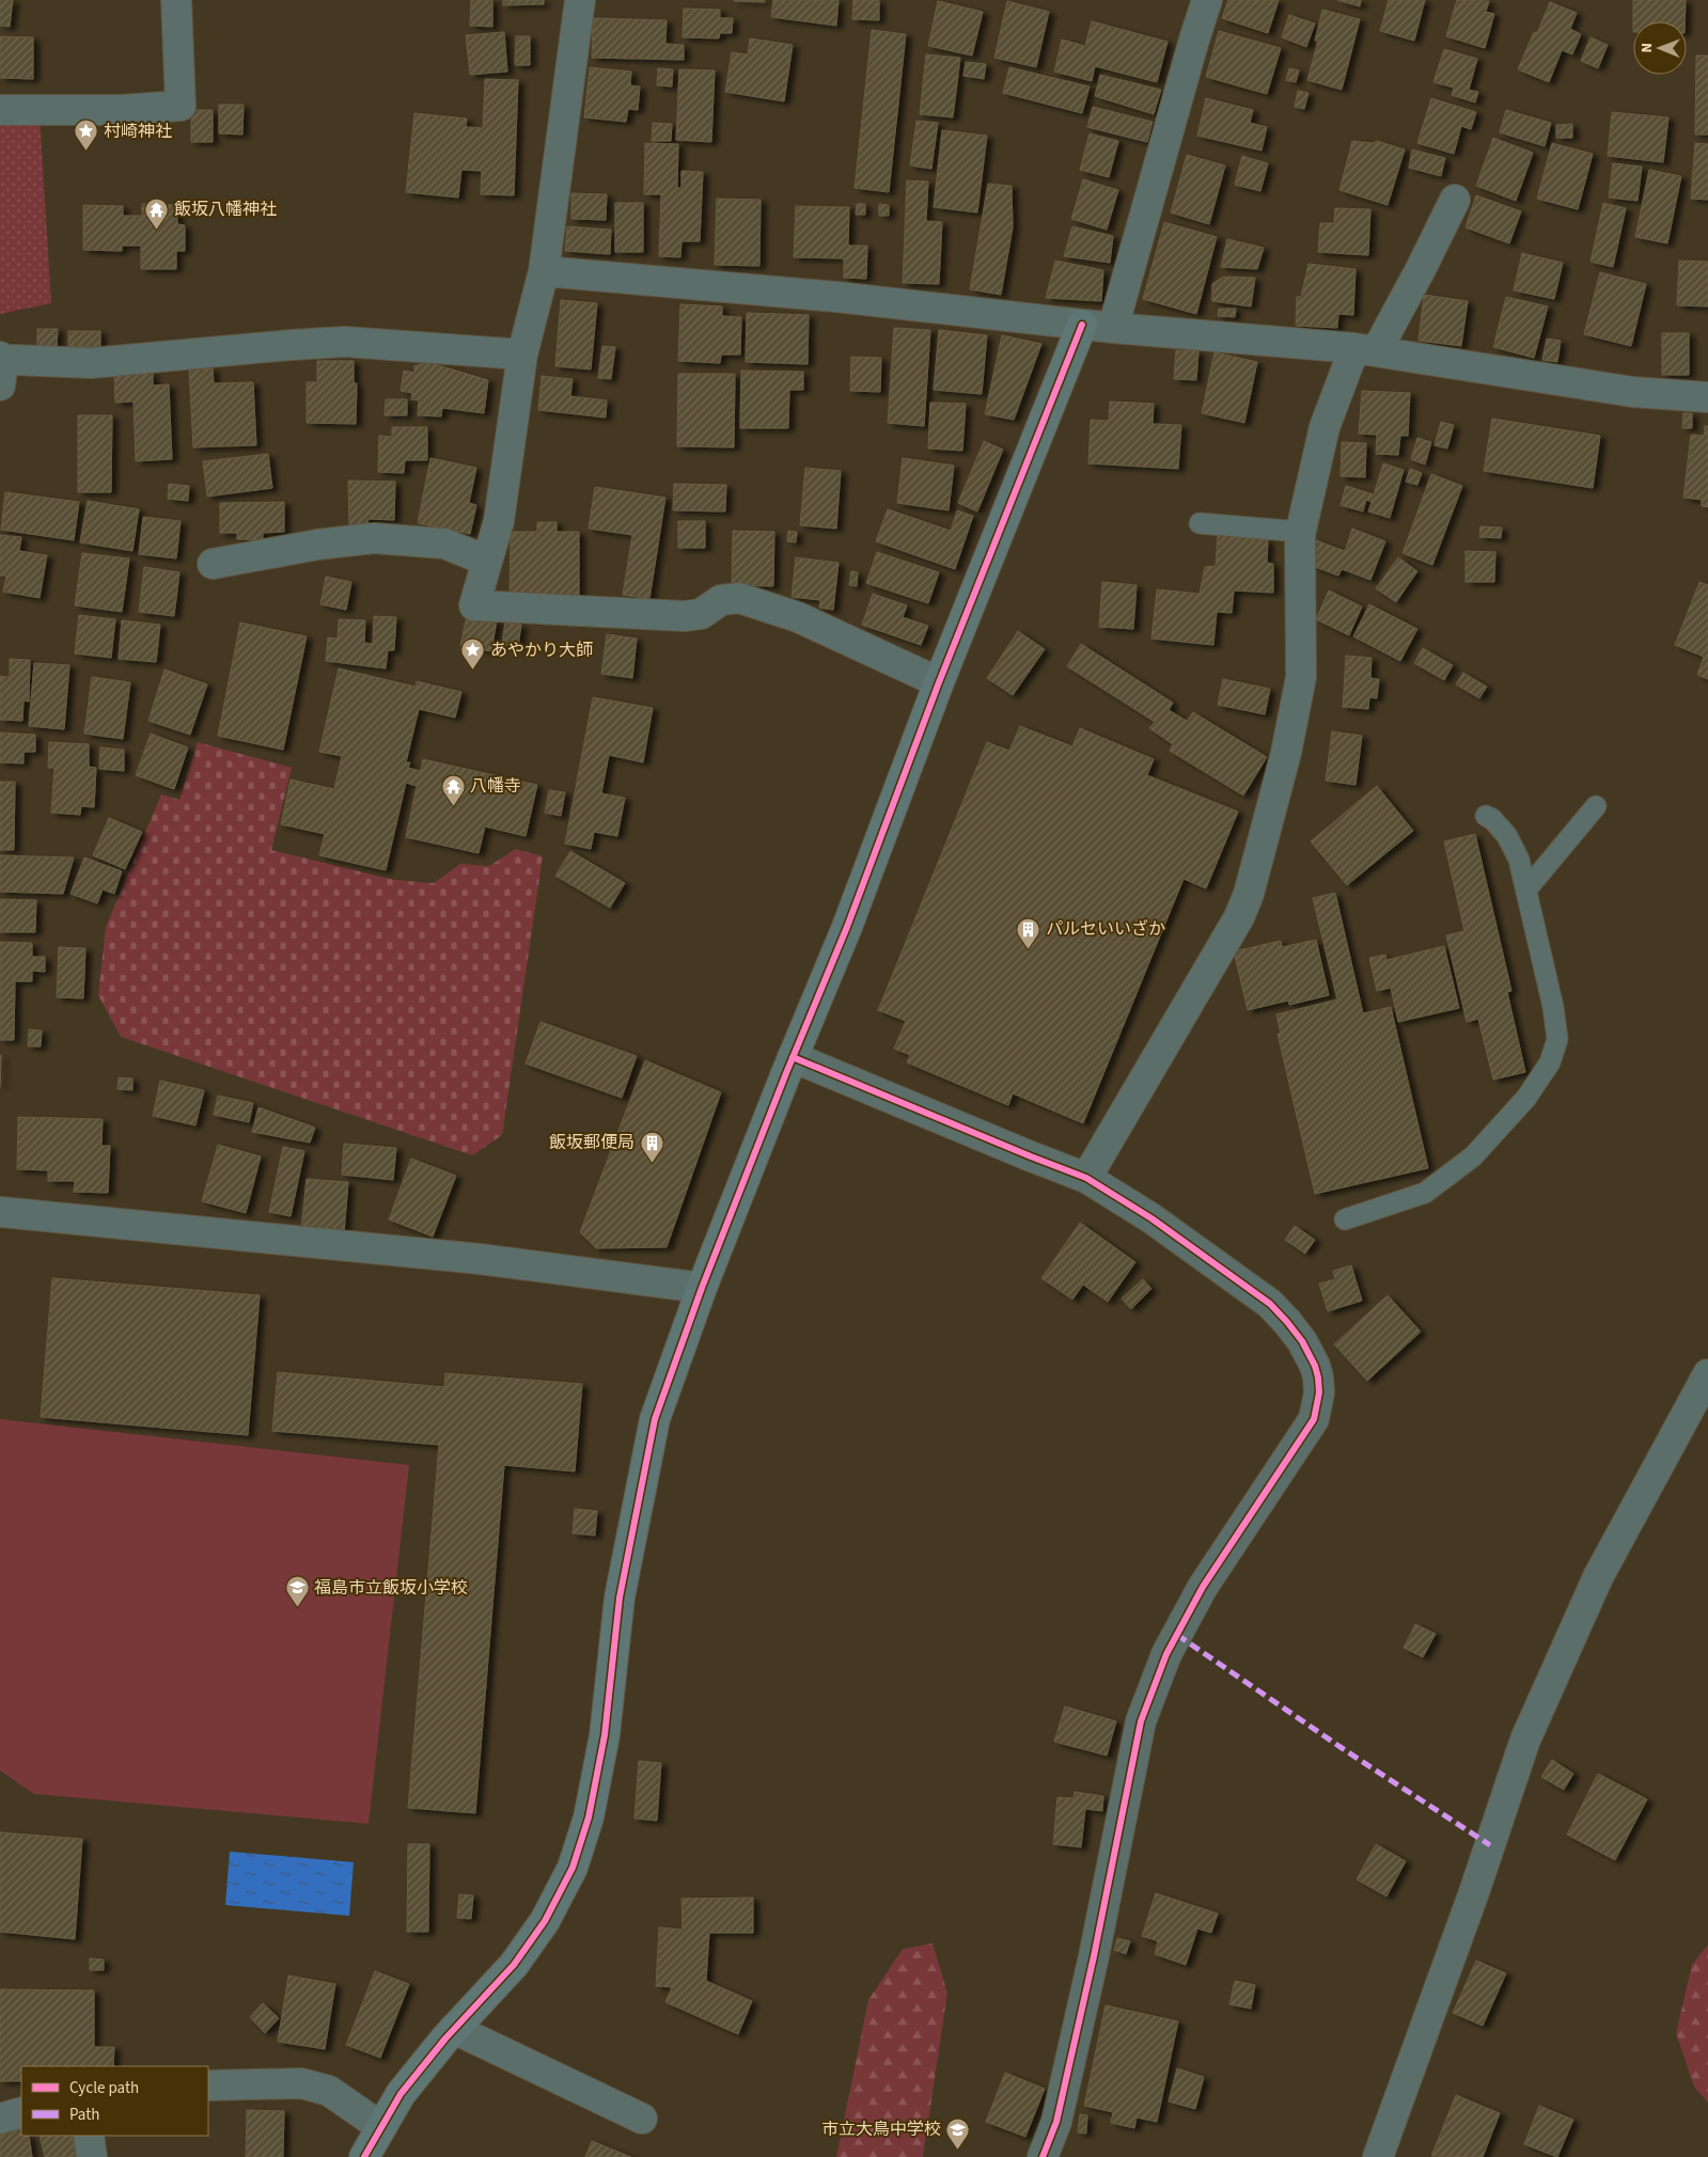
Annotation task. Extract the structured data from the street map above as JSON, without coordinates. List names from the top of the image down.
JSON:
{
  "places": {
    "place": ["村崎神社", "あやかり大師"],
    "temple": ["飯坂八幡神社", "八幡寺"],
    "building": ["パルセいいざか", "飯坂郵便局"],
    "school or university": ["福島市立飯坂小学校", "市立大鳥中学校"]
  },
  "legend": ["Cycle path", "Path"],
  "north": "left"
}
